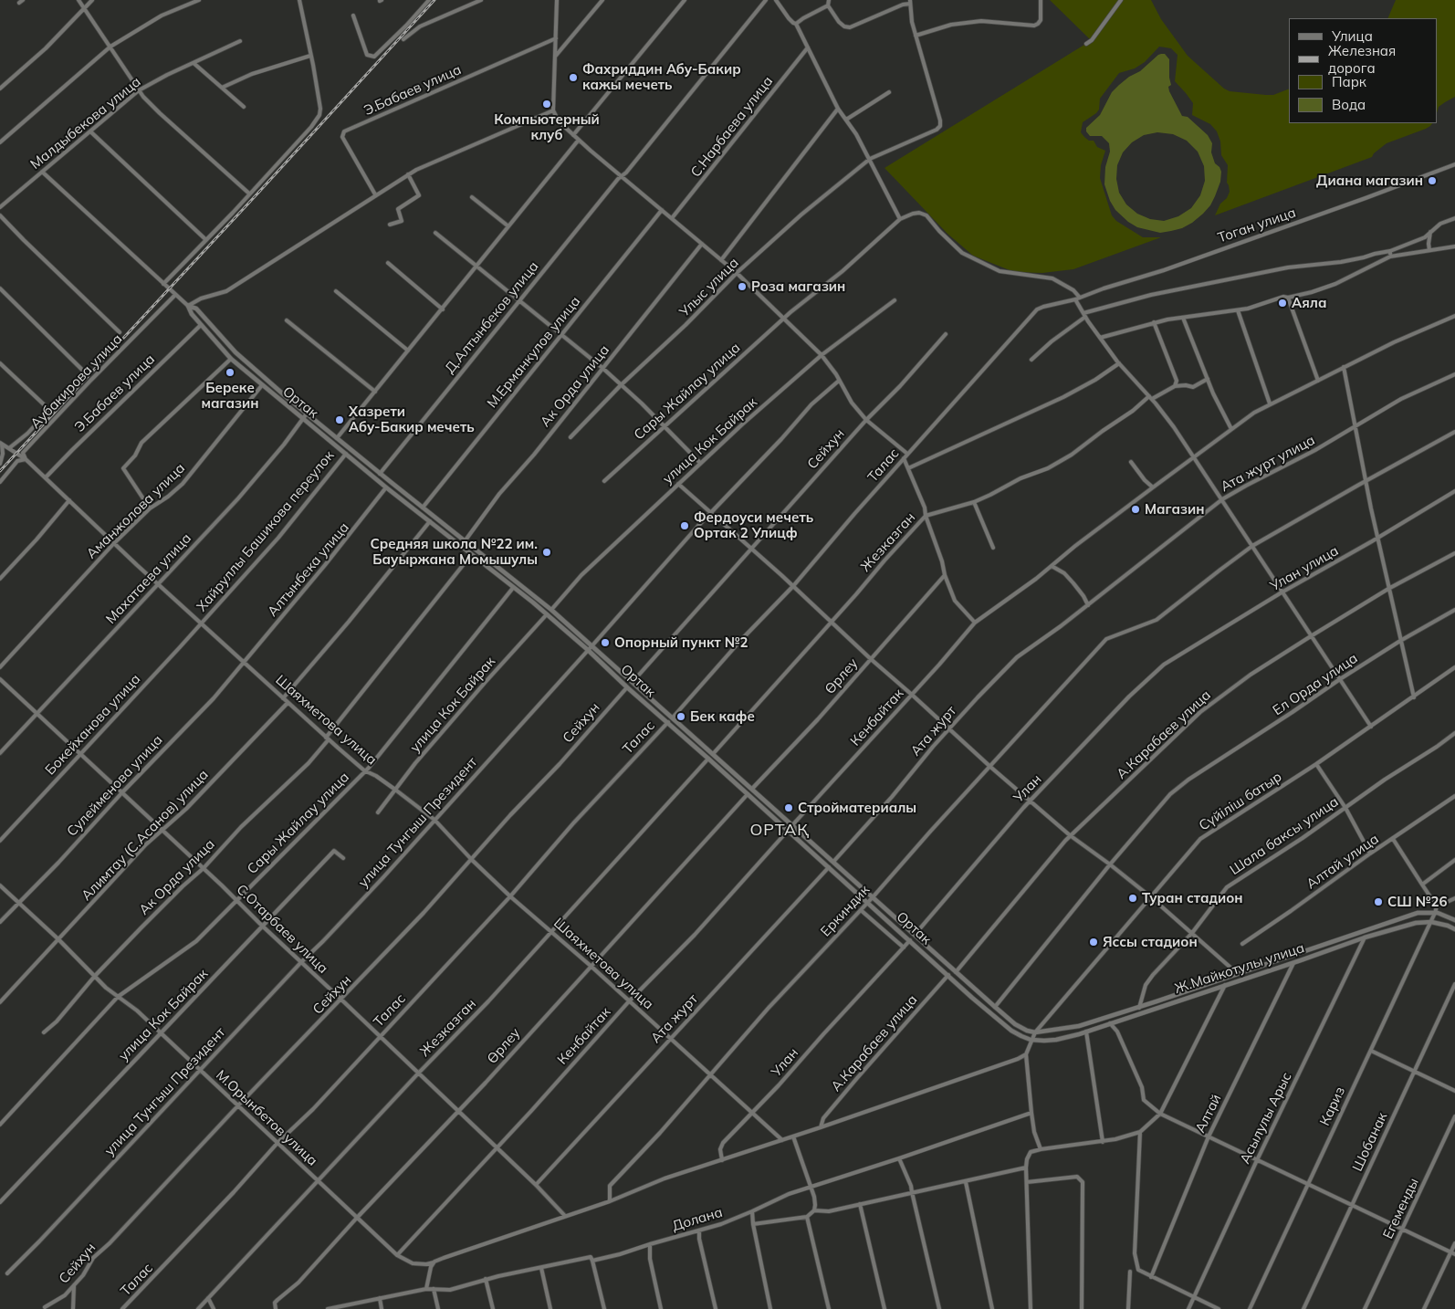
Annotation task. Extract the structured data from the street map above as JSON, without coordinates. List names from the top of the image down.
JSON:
{
  "streets": {
    "street": [
      "Э.Бабаев улица",
      "Малдыбекова улица",
      "С.Нарбаева улица",
      "Тоган улица",
      "Улыс улица",
      "Д.Алтынбеков улица",
      "М.Ерманкулов улица",
      "Аубакирова улица",
      "Ак Орда улица",
      "Сары Жайлау улица",
      "Ортак",
      "улица Кок Байрак",
      "Сейхун",
      "Ата журт улица",
      "Талас",
      "Аманжолова улица",
      "Хайруллы Башикова переулок",
      "Жезказган",
      "Улан улица",
      "Алтынбека улица",
      "Махатаева улица",
      "Өрлеу",
      "Ел Орда улица",
      "Кенбайтак",
      "Шаяхметова улица",
      "Бокейханова улица",
      "Ата журт",
      "А.Карабаев улица",
      "Сулейменова улица",
      "Улан",
      "Сүйіліш батыр",
      "улица Тунгыш Президент",
      "Алимтау (С.Асанов) улица",
      "Шала баксы улица",
      "Алтай улица",
      "Еркиндик",
      "С.Отарбаев улица",
      "Ж.Майкотулы улица",
      "Кариз",
      "Алтай",
      "М.Орынбетов улица",
      "Асылулы Арыс",
      "Шобанак",
      "Егеменды",
      "Долана"
    ]
  },
  "crossings": [
    ["Э.Бабаев улица", "Ортак"],
    ["Э.Бабаев улица", "Шаяхметова улица"],
    ["Малдыбекова улица", "Ортак"],
    ["Тоган улица", "Талас"],
    ["Д.Алтынбеков улица", "Ортак"],
    ["М.Ерманкулов улица", "Ортак"],
    ["Аубакирова улица", "Ортак"],
    ["Аубакирова улица", "Шаяхметова улица"],
    ["Ак Орда улица", "Ортак"],
    ["Ак Орда улица", "Шаяхметова улица"],
    ["Ак Орда улица", "С.Отарбаев улица"],
    ["Ак Орда улица", "М.Орынбетов улица"],
    ["Сары Жайлау улица", "Ортак"],
    ["Сары Жайлау улица", "Шаяхметова улица"],
    ["Сары Жайлау улица", "С.Отарбаев улица"],
    ["Сары Жайлау улица", "М.Орынбетов улица"],
    ["Ортак", "улица Кок Байрак"],
    ["Ортак", "Сейхун"],
    ["Ортак", "Талас"],
    ["Ортак", "Аманжолова улица"],
    ["Ортак", "Хайруллы Башикова переулок"],
    ["Ортак", "Жезказган"],
    ["Ортак", "Алтынбека улица"],
    ["Ортак", "Махатаева улица"],
    ["Ортак", "Өрлеу"],
    ["Ортак", "Ел Орда улица"],
    ["Ортак", "Кенбайтак"],
    ["Ортак", "Ата журт"],
    ["Ортак", "А.Карабаев улица"],
    ["Ортак", "Улан"],
    ["Ортак", "Сүйіліш батыр"],
    ["Ортак", "улица Тунгыш Президент"],
    ["Ортак", "Еркиндик"],
    ["Ортак", "Ж.Майкотулы улица"],
    ["улица Кок Байрак", "Шаяхметова улица"],
    ["улица Кок Байрак", "С.Отарбаев улица"],
    ["улица Кок Байрак", "М.Орынбетов улица"],
    ["Сейхун", "Шаяхметова улица"],
    ["Сейхун", "С.Отарбаев улица"],
    ["Сейхун", "М.Орынбетов улица"],
    ["Ата журт улица", "Ата журт"],
    ["Талас", "Шаяхметова улица"],
    ["Талас", "С.Отарбаев улица"],
    ["Талас", "М.Орынбетов улица"],
    ["Аманжолова улица", "Шаяхметова улица"],
    ["Хайруллы Башикова переулок", "Шаяхметова улица"],
    ["Хайруллы Башикова переулок", "Бокейханова улица"],
    ["Жезказган", "Шаяхметова улица"],
    ["Жезказган", "С.Отарбаев улица"],
    ["Жезказган", "М.Орынбетов улица"],
    ["Улан улица", "Улан"],
    ["Алтынбека улица", "Шаяхметова улица"],
    ["Алтынбека улица", "Сулейменова улица"],
    ["Махатаева улица", "Шаяхметова улица"],
    ["Махатаева улица", "С.Отарбаев улица"],
    ["Өрлеу", "Шаяхметова улица"],
    ["Өрлеу", "С.Отарбаев улица"],
    ["Өрлеу", "М.Орынбетов улица"],
    ["Кенбайтак", "Шаяхметова улица"],
    ["Кенбайтак", "С.Отарбаев улица"],
    ["Кенбайтак", "М.Орынбетов улица"],
    ["Шаяхметова улица", "Бокейханова улица"],
    ["Шаяхметова улица", "Ата журт"],
    ["Шаяхметова улица", "Сулейменова улица"],
    ["Шаяхметова улица", "Улан"],
    ["Шаяхметова улица", "улица Тунгыш Президент"],
    ["Шаяхметова улица", "Алимтау (С.Асанов) улица"],
    ["Шаяхметова улица", "Еркиндик"],
    ["Бокейханова улица", "С.Отарбаев улица"],
    ["Ата журт", "С.Отарбаев улица"],
    ["Сулейменова улица", "С.Отарбаев улица"],
    ["Сулейменова улица", "М.Орынбетов улица"],
    ["Сүйіліш батыр", "Ж.Майкотулы улица"],
    ["улица Тунгыш Президент", "С.Отарбаев улица"],
    ["улица Тунгыш Президент", "М.Орынбетов улица"],
    ["Алимтау (С.Асанов) улица", "С.Отарбаев улица"],
    ["Алимтау (С.Асанов) улица", "М.Орынбетов улица"],
    ["Шала баксы улица", "Ж.Майкотулы улица"],
    ["Ж.Майкотулы улица", "Кариз"],
    ["Ж.Майкотулы улица", "Алтай"],
    ["Ж.Майкотулы улица", "Асылулы Арыс"]
  ],
  "districts": ["ОРТАҚ"],
  "places": [
    "Фахриддин Абу-Бакир кажы мечеть",
    "Компьютерный клуб",
    "Диана магазин",
    "Роза магазин",
    "Аяла",
    "Береке магазин",
    "Хазрети Абу-Бакир мечеть",
    "Магазин",
    "Фердоуси мечеть Ортак 2 Улицф",
    "Средняя школа №22 им. Бауыржана Момышулы",
    "Опорный пункт №2",
    "Бек кафе",
    "Стройматериалы",
    "Туран стадион",
    "СШ №26",
    "Яссы стадион"
  ],
  "legend": [
    "Улица",
    "Железная дорога",
    "Парк",
    "Вода"
  ]
}
